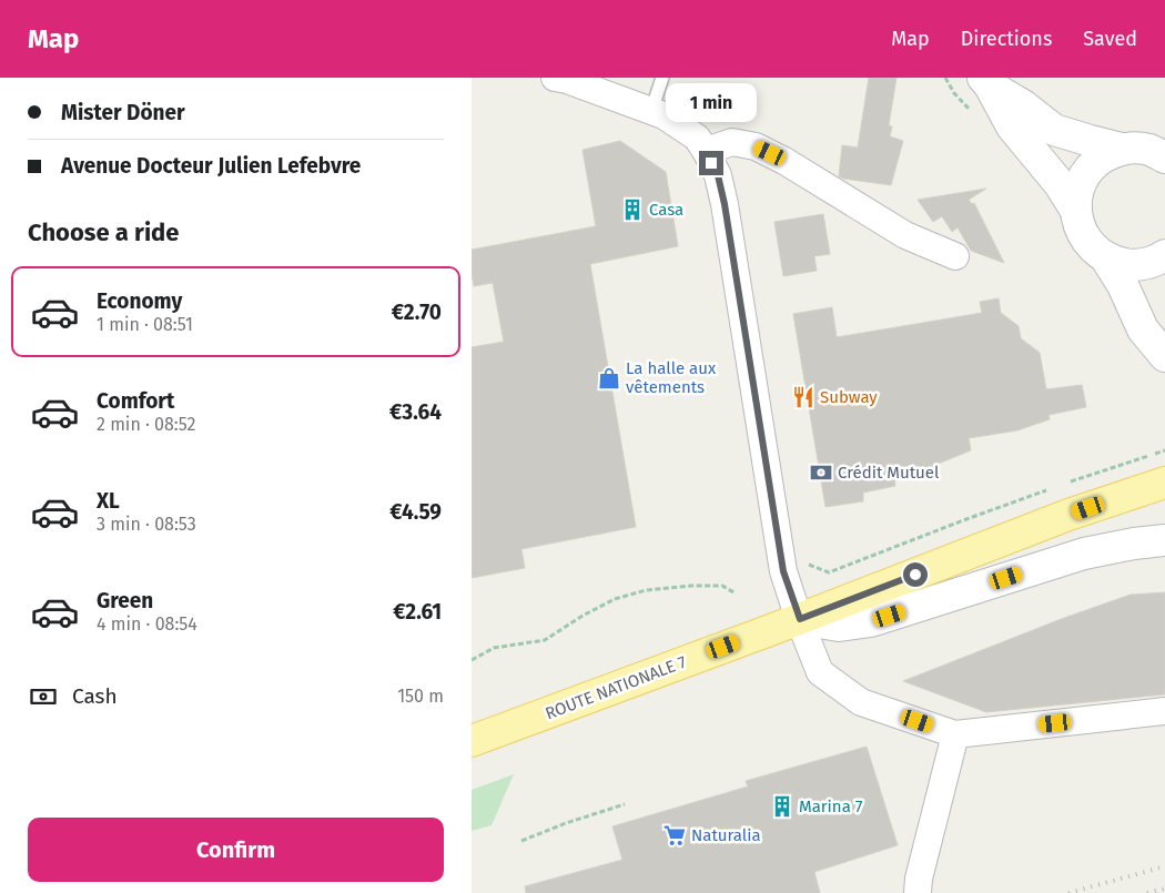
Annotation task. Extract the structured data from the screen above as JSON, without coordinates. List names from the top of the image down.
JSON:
{
  "streets": {
    "main road": ["ROUTE NATIONALE 7"]
  },
  "places": {
    "building": ["Casa", "Marina 7"],
    "shop": ["La halle aux vêtements"],
    "restaurant": ["Subway"],
    "bank": ["Crédit Mutuel"],
    "supermarket": ["Naturalia"]
  },
  "page": {
    "header": "Map",
    "nav": ["Map", "Directions", "Saved"],
    "banner": ["Mister Döner", "Avenue Docteur Julien Lefebvre"],
    "bubble": "1 min",
    "heading": "Choose a ride",
    "list": [
      {
        "name": "Economy",
        "note": "1 min · 08:51",
        "value": "€2.70"
      },
      {
        "name": "Comfort",
        "note": "2 min · 08:52",
        "value": "€3.64"
      },
      {
        "name": "XL",
        "note": "3 min · 08:53",
        "value": "€4.59"
      },
      {
        "name": "Green",
        "note": "4 min · 08:54",
        "value": "€2.61"
      }
    ],
    "pay": ["Cash", "150 m"],
    "buttons": "Confirm"
  }
}
